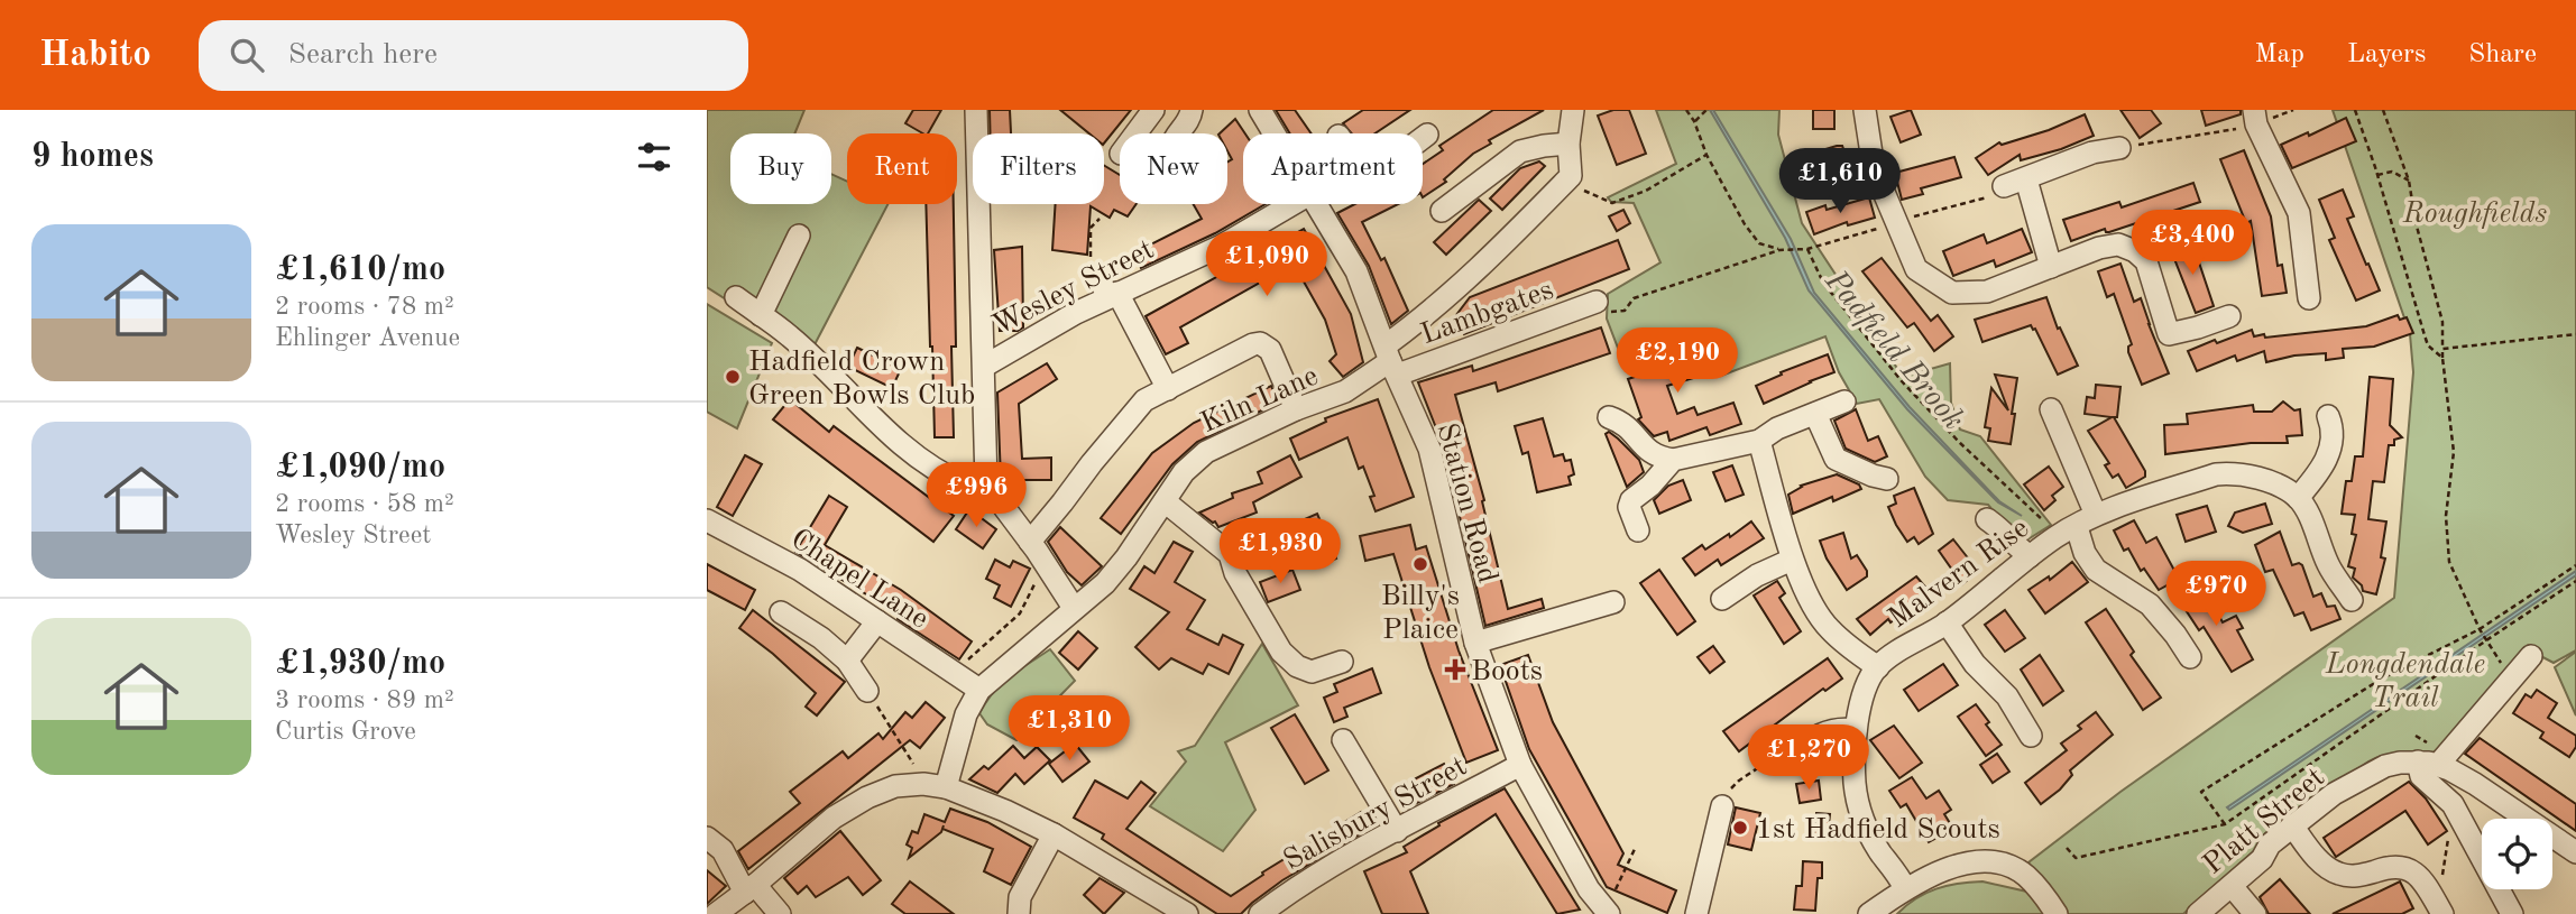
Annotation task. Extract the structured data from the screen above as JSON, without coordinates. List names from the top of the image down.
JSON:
{
  "streets": {
    "street": [
      "Wesley Street",
      "Lambgates",
      "Kiln Lane",
      "Station Road",
      "Malvern Rise",
      "Chapel Lane",
      "Salisbury Street",
      "Platt Street"
    ]
  },
  "crossings": [
    ["Lambgates", "Kiln Lane"],
    ["Lambgates", "Station Road"],
    ["Kiln Lane", "Station Road"],
    ["Kiln Lane", "Chapel Lane"],
    ["Station Road", "Salisbury Street"]
  ],
  "water": ["Padfield Brook"],
  "parks": ["Roughfields", "Longdendale Trail"],
  "places": {
    "other": ["Hadfield Crown Green Bowls Club", "Billy's Plaice", "1st Hadfield Scouts"],
    "health": ["Boots"]
  },
  "page": {
    "header": "Habito",
    "search": "Search here",
    "nav": ["Map", "Layers", "Share"],
    "heading": "9 homes",
    "chip": [
      "Buy",
      "Rent",
      "Filters",
      "New",
      "Apartment"
    ],
    "price": [
      "£1,610",
      "£3,400",
      "£1,090",
      "£2,190",
      "£996",
      "£1,930",
      "£970",
      "£1,310",
      "£1,270"
    ],
    "list": [
      {
        "name": "£1,610/mo",
        "note": "2 rooms · 78 m² · Ehlinger Avenue"
      },
      {
        "name": "£1,090/mo",
        "note": "2 rooms · 58 m² · Wesley Street"
      },
      {
        "name": "£1,930/mo",
        "note": "3 rooms · 89 m² · Curtis Grove"
      }
    ]
  }
}
